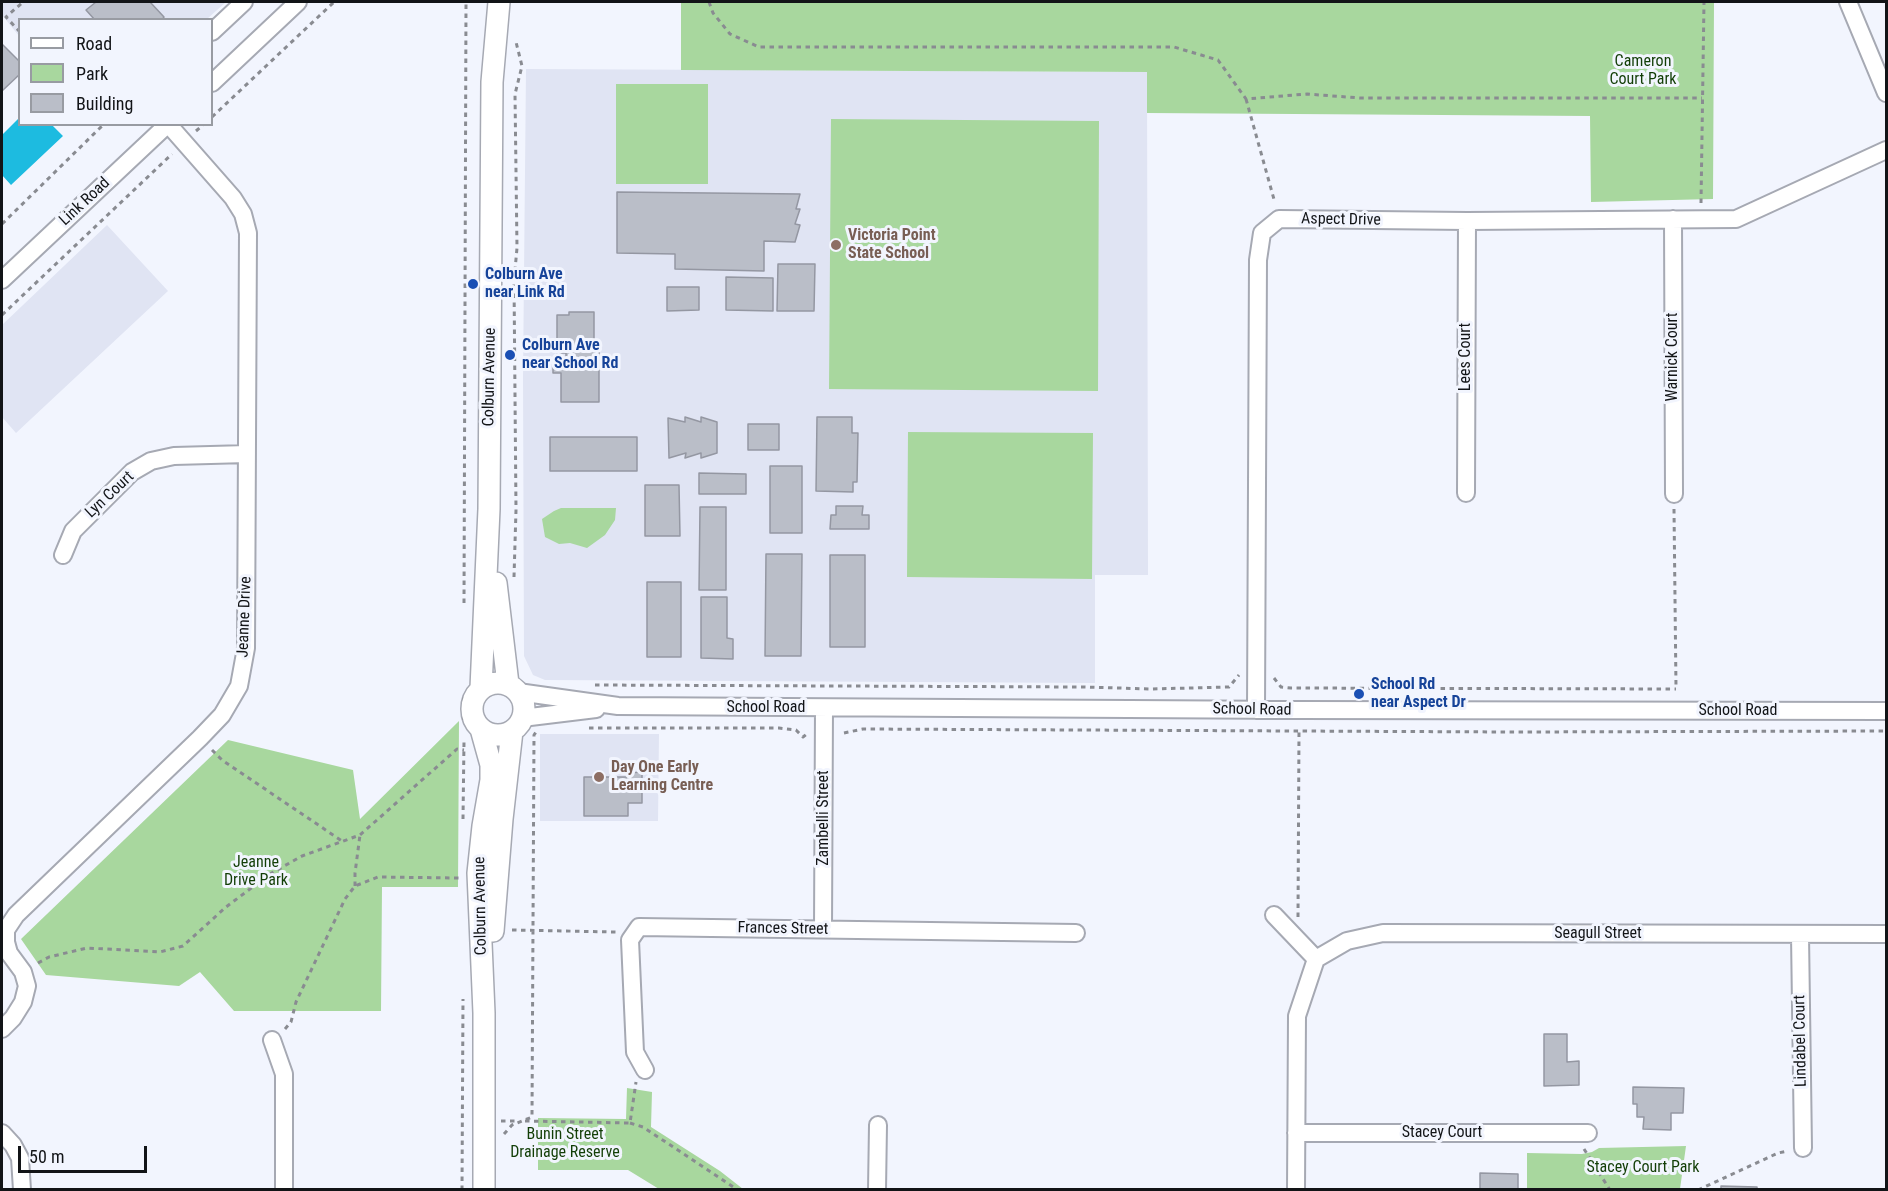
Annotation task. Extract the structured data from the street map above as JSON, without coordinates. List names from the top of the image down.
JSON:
{
  "streets": {
    "main road": ["Colburn Avenue"],
    "street": [
      "Link Road",
      "Aspect Drive",
      "Lees Court",
      "Warnick Court",
      "Lyn Court",
      "Jeanne Drive",
      "School Road",
      "Zambelli Street",
      "Frances Street",
      "Seagull Street",
      "Lindabel Court",
      "Stacey Court"
    ]
  },
  "crossings": [
    ["Aspect Drive", "Lees Court"],
    ["Aspect Drive", "Warnick Court"],
    ["Aspect Drive", "School Road"],
    ["Colburn Avenue", "School Road"],
    ["Lyn Court", "Jeanne Drive"],
    ["School Road", "Zambelli Street"],
    ["Zambelli Street", "Frances Street"],
    ["Seagull Street", "Lindabel Court"]
  ],
  "parks": [
    "Cameron Court Park",
    "Jeanne Drive Park",
    "Bunin Street Drainage Reserve",
    "Stacey Court Park"
  ],
  "places": [
    "Victoria Point State School",
    "Colburn Ave near Link Rd",
    "Colburn Ave near School Rd",
    "School Rd near Aspect Dr",
    "Day One Early Learning Centre"
  ],
  "legend": ["Road", "Park", "Building"],
  "scale_bar": "50 m"
}
